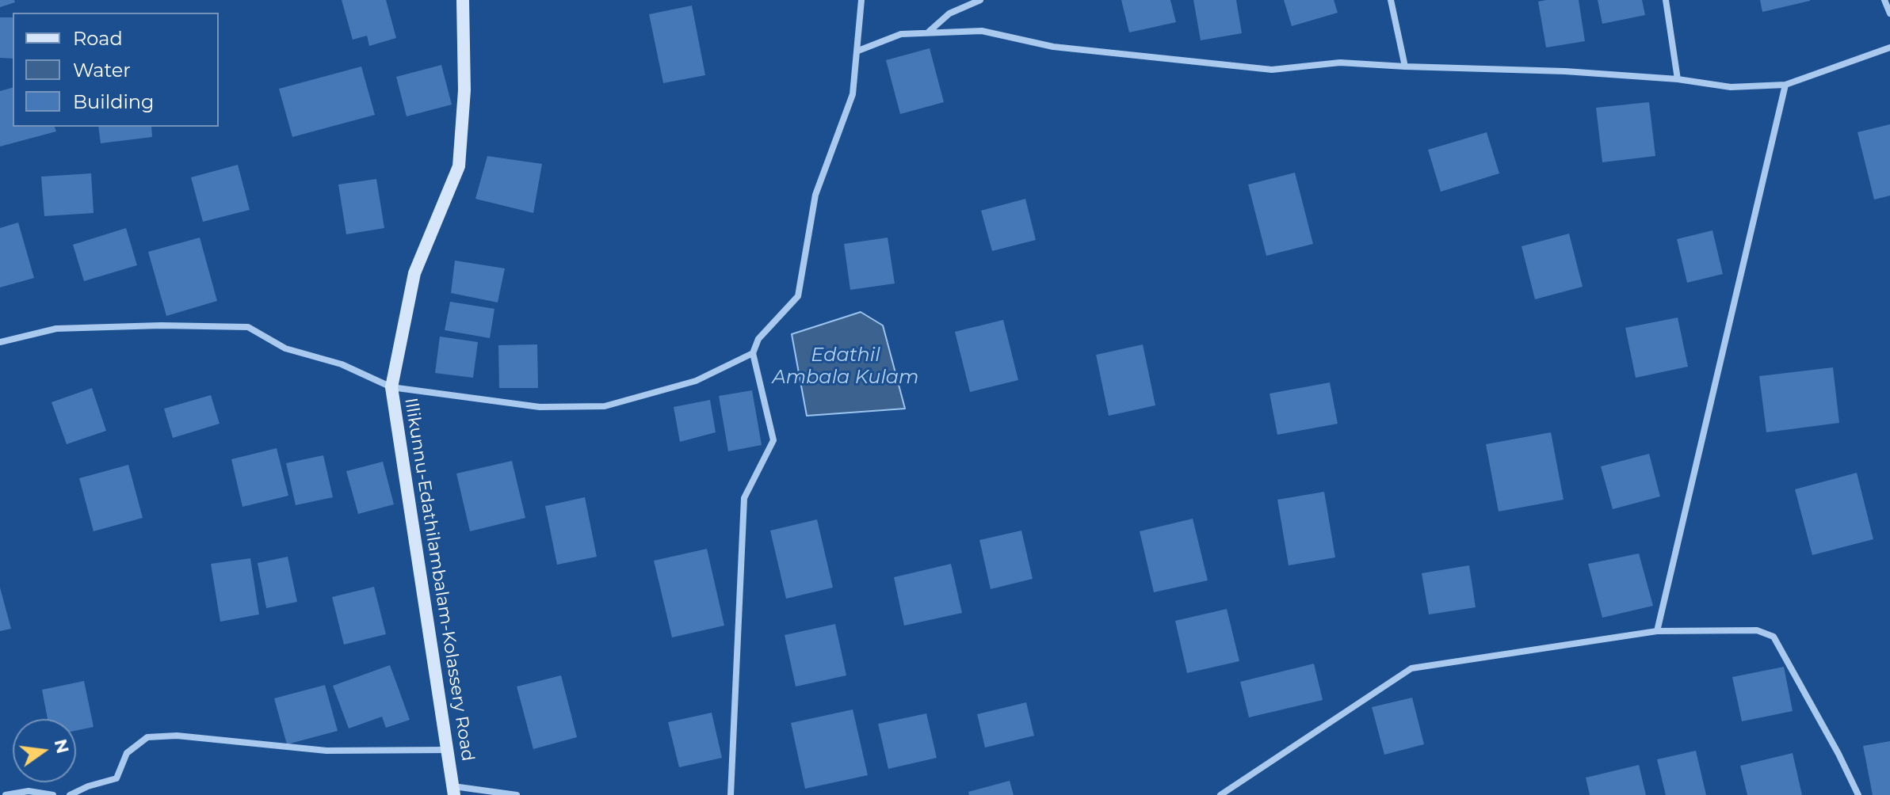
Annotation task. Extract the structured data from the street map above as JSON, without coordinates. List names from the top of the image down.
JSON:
{
  "streets": {
    "main road": ["Illikunnu-Edathilambalam-Kolassery Road"]
  },
  "water": ["Edathil Ambala Kulam"],
  "legend": ["Road", "Water", "Building"],
  "north": "right"
}
